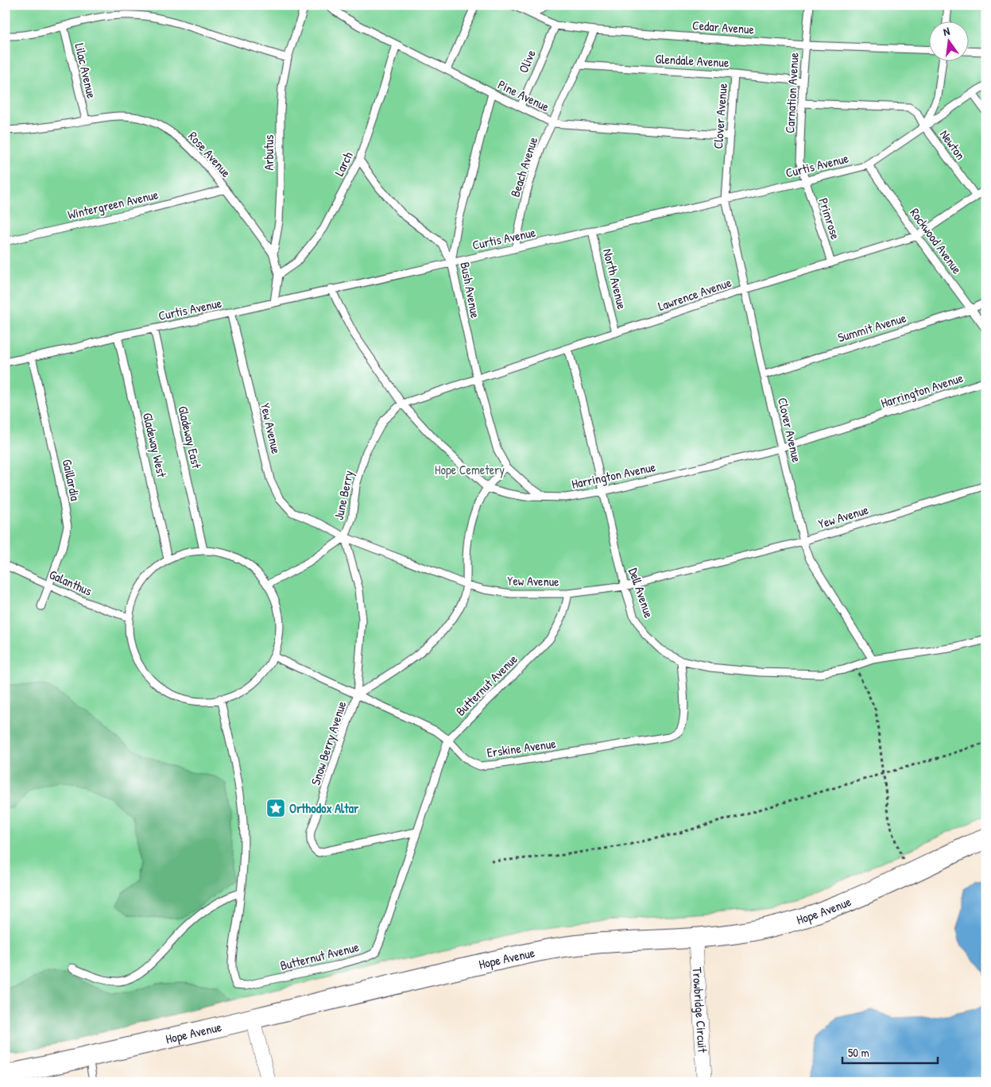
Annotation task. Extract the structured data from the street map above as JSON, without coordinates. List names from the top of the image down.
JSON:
{
  "streets": {
    "main road": ["Hope Avenue"],
    "street": ["Trowbridge Circuit"],
    "lane": [
      "Cedar Avenue",
      "Glendale Avenue",
      "Olive",
      "Lilac Avenue",
      "Carnation Avenue",
      "Pine Avenue",
      "Clover Avenue",
      "Newton",
      "Arbutus",
      "Rose Avenue",
      "Larch",
      "Curtis Avenue",
      "Beach Avenue",
      "Wintergreen Avenue",
      "Primrose",
      "Rockwood Avenue",
      "North Avenue",
      "Bush Avenue",
      "Lawrence Avenue",
      "Summit Avenue",
      "Harrington Avenue",
      "Yew Avenue",
      "Gladeway East",
      "Gladeway West",
      "Gaillardia",
      "June Berry",
      "Galanthus",
      "Dell Avenue",
      "Butternut Avenue",
      "Snow Berry Avenue",
      "Erskine Avenue"
    ]
  },
  "crossings": [
    ["Cedar Avenue", "Olive"],
    ["Cedar Avenue", "Carnation Avenue"],
    ["Cedar Avenue", "Beach Avenue"],
    ["Glendale Avenue", "Carnation Avenue"],
    ["Glendale Avenue", "Clover Avenue"],
    ["Glendale Avenue", "Beach Avenue"],
    ["Olive", "Pine Avenue"],
    ["Lilac Avenue", "Rose Avenue"],
    ["Carnation Avenue", "Newton"],
    ["Carnation Avenue", "Curtis Avenue"],
    ["Carnation Avenue", "Primrose"],
    ["Pine Avenue", "Clover Avenue"],
    ["Pine Avenue", "Larch"],
    ["Pine Avenue", "Beach Avenue"],
    ["Pine Avenue", "Bush Avenue"],
    ["Clover Avenue", "Curtis Avenue"],
    ["Clover Avenue", "Lawrence Avenue"],
    ["Clover Avenue", "Summit Avenue"],
    ["Clover Avenue", "Harrington Avenue"],
    ["Clover Avenue", "Yew Avenue"],
    ["Clover Avenue", "Dell Avenue"],
    ["Newton", "Curtis Avenue"],
    ["Newton", "Lawrence Avenue"],
    ["Arbutus", "Rose Avenue"],
    ["Arbutus", "Larch"],
    ["Arbutus", "Curtis Avenue"],
    ["Rose Avenue", "Wintergreen Avenue"],
    ["Curtis Avenue", "Beach Avenue"],
    ["Curtis Avenue", "Primrose"],
    ["Curtis Avenue", "Rockwood Avenue"],
    ["Curtis Avenue", "North Avenue"],
    ["Curtis Avenue", "Bush Avenue"],
    ["Curtis Avenue", "Harrington Avenue"],
    ["Curtis Avenue", "Yew Avenue"],
    ["Curtis Avenue", "Gladeway East"],
    ["Curtis Avenue", "Gladeway West"],
    ["Curtis Avenue", "Gaillardia"],
    ["Primrose", "Lawrence Avenue"],
    ["Rockwood Avenue", "Lawrence Avenue"],
    ["Rockwood Avenue", "Summit Avenue"],
    ["North Avenue", "Lawrence Avenue"],
    ["Bush Avenue", "Lawrence Avenue"],
    ["Bush Avenue", "Harrington Avenue"],
    ["Lawrence Avenue", "Harrington Avenue"],
    ["Lawrence Avenue", "June Berry"],
    ["Lawrence Avenue", "Dell Avenue"],
    ["Harrington Avenue", "June Berry"],
    ["Harrington Avenue", "Dell Avenue"],
    ["Yew Avenue", "June Berry"],
    ["Yew Avenue", "Dell Avenue"],
    ["Yew Avenue", "Butternut Avenue"],
    ["Yew Avenue", "Snow Berry Avenue"],
    ["Gaillardia", "Galanthus"],
    ["June Berry", "Snow Berry Avenue"],
    ["Dell Avenue", "Erskine Avenue"],
    ["Butternut Avenue", "Snow Berry Avenue"],
    ["Butternut Avenue", "Erskine Avenue"],
    ["Snow Berry Avenue", "Erskine Avenue"],
    ["Hope Avenue", "Trowbridge Circuit"]
  ],
  "parks": ["Hope Cemetery"],
  "places": {
    "place": ["Orthodox Altar"]
  },
  "scale_bar": "50 m",
  "north": "top"
}
